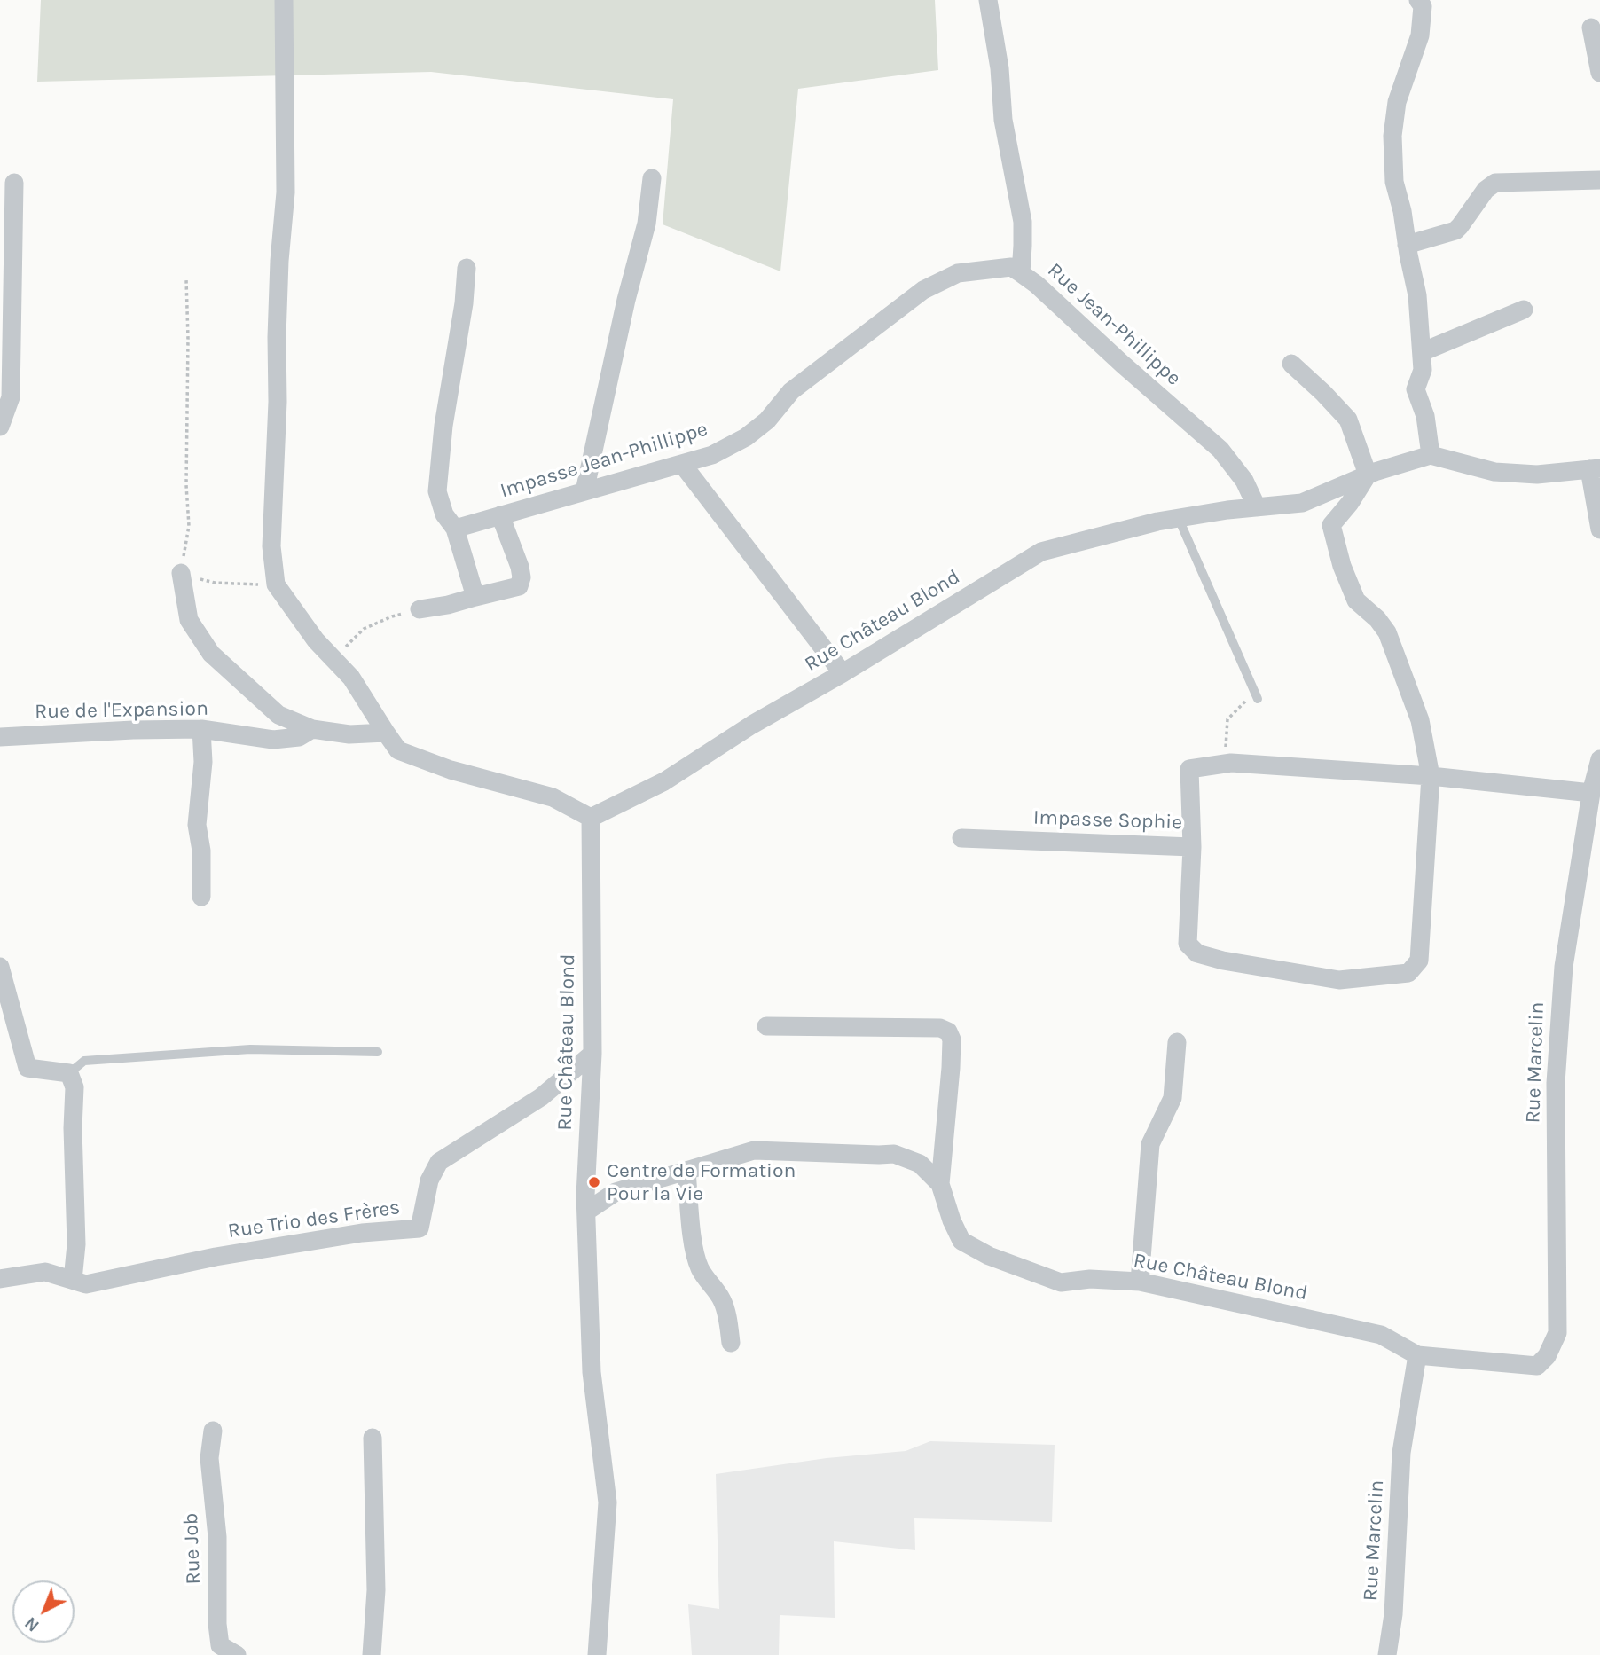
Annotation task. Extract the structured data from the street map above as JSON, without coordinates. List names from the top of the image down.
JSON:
{
  "streets": {
    "street": [
      "Rue Jean-Phillippe",
      "Impasse Jean-Phillippe",
      "Rue Château Blond",
      "Rue de l'Expansion",
      "Impasse Sophie",
      "Rue Marcelin",
      "Rue Trio des Frères",
      "Rue Job"
    ]
  },
  "crossings": [
    ["Rue Jean-Phillippe", "Impasse Jean-Phillippe"],
    ["Rue Jean-Phillippe", "Rue Château Blond"],
    ["Rue Château Blond", "Rue Marcelin"],
    ["Rue Château Blond", "Rue Trio des Frères"],
    ["Impasse Sophie", "Rue Marcelin"]
  ],
  "places": ["Centre de Formation Pour la Vie"],
  "north": "bottom left"
}
